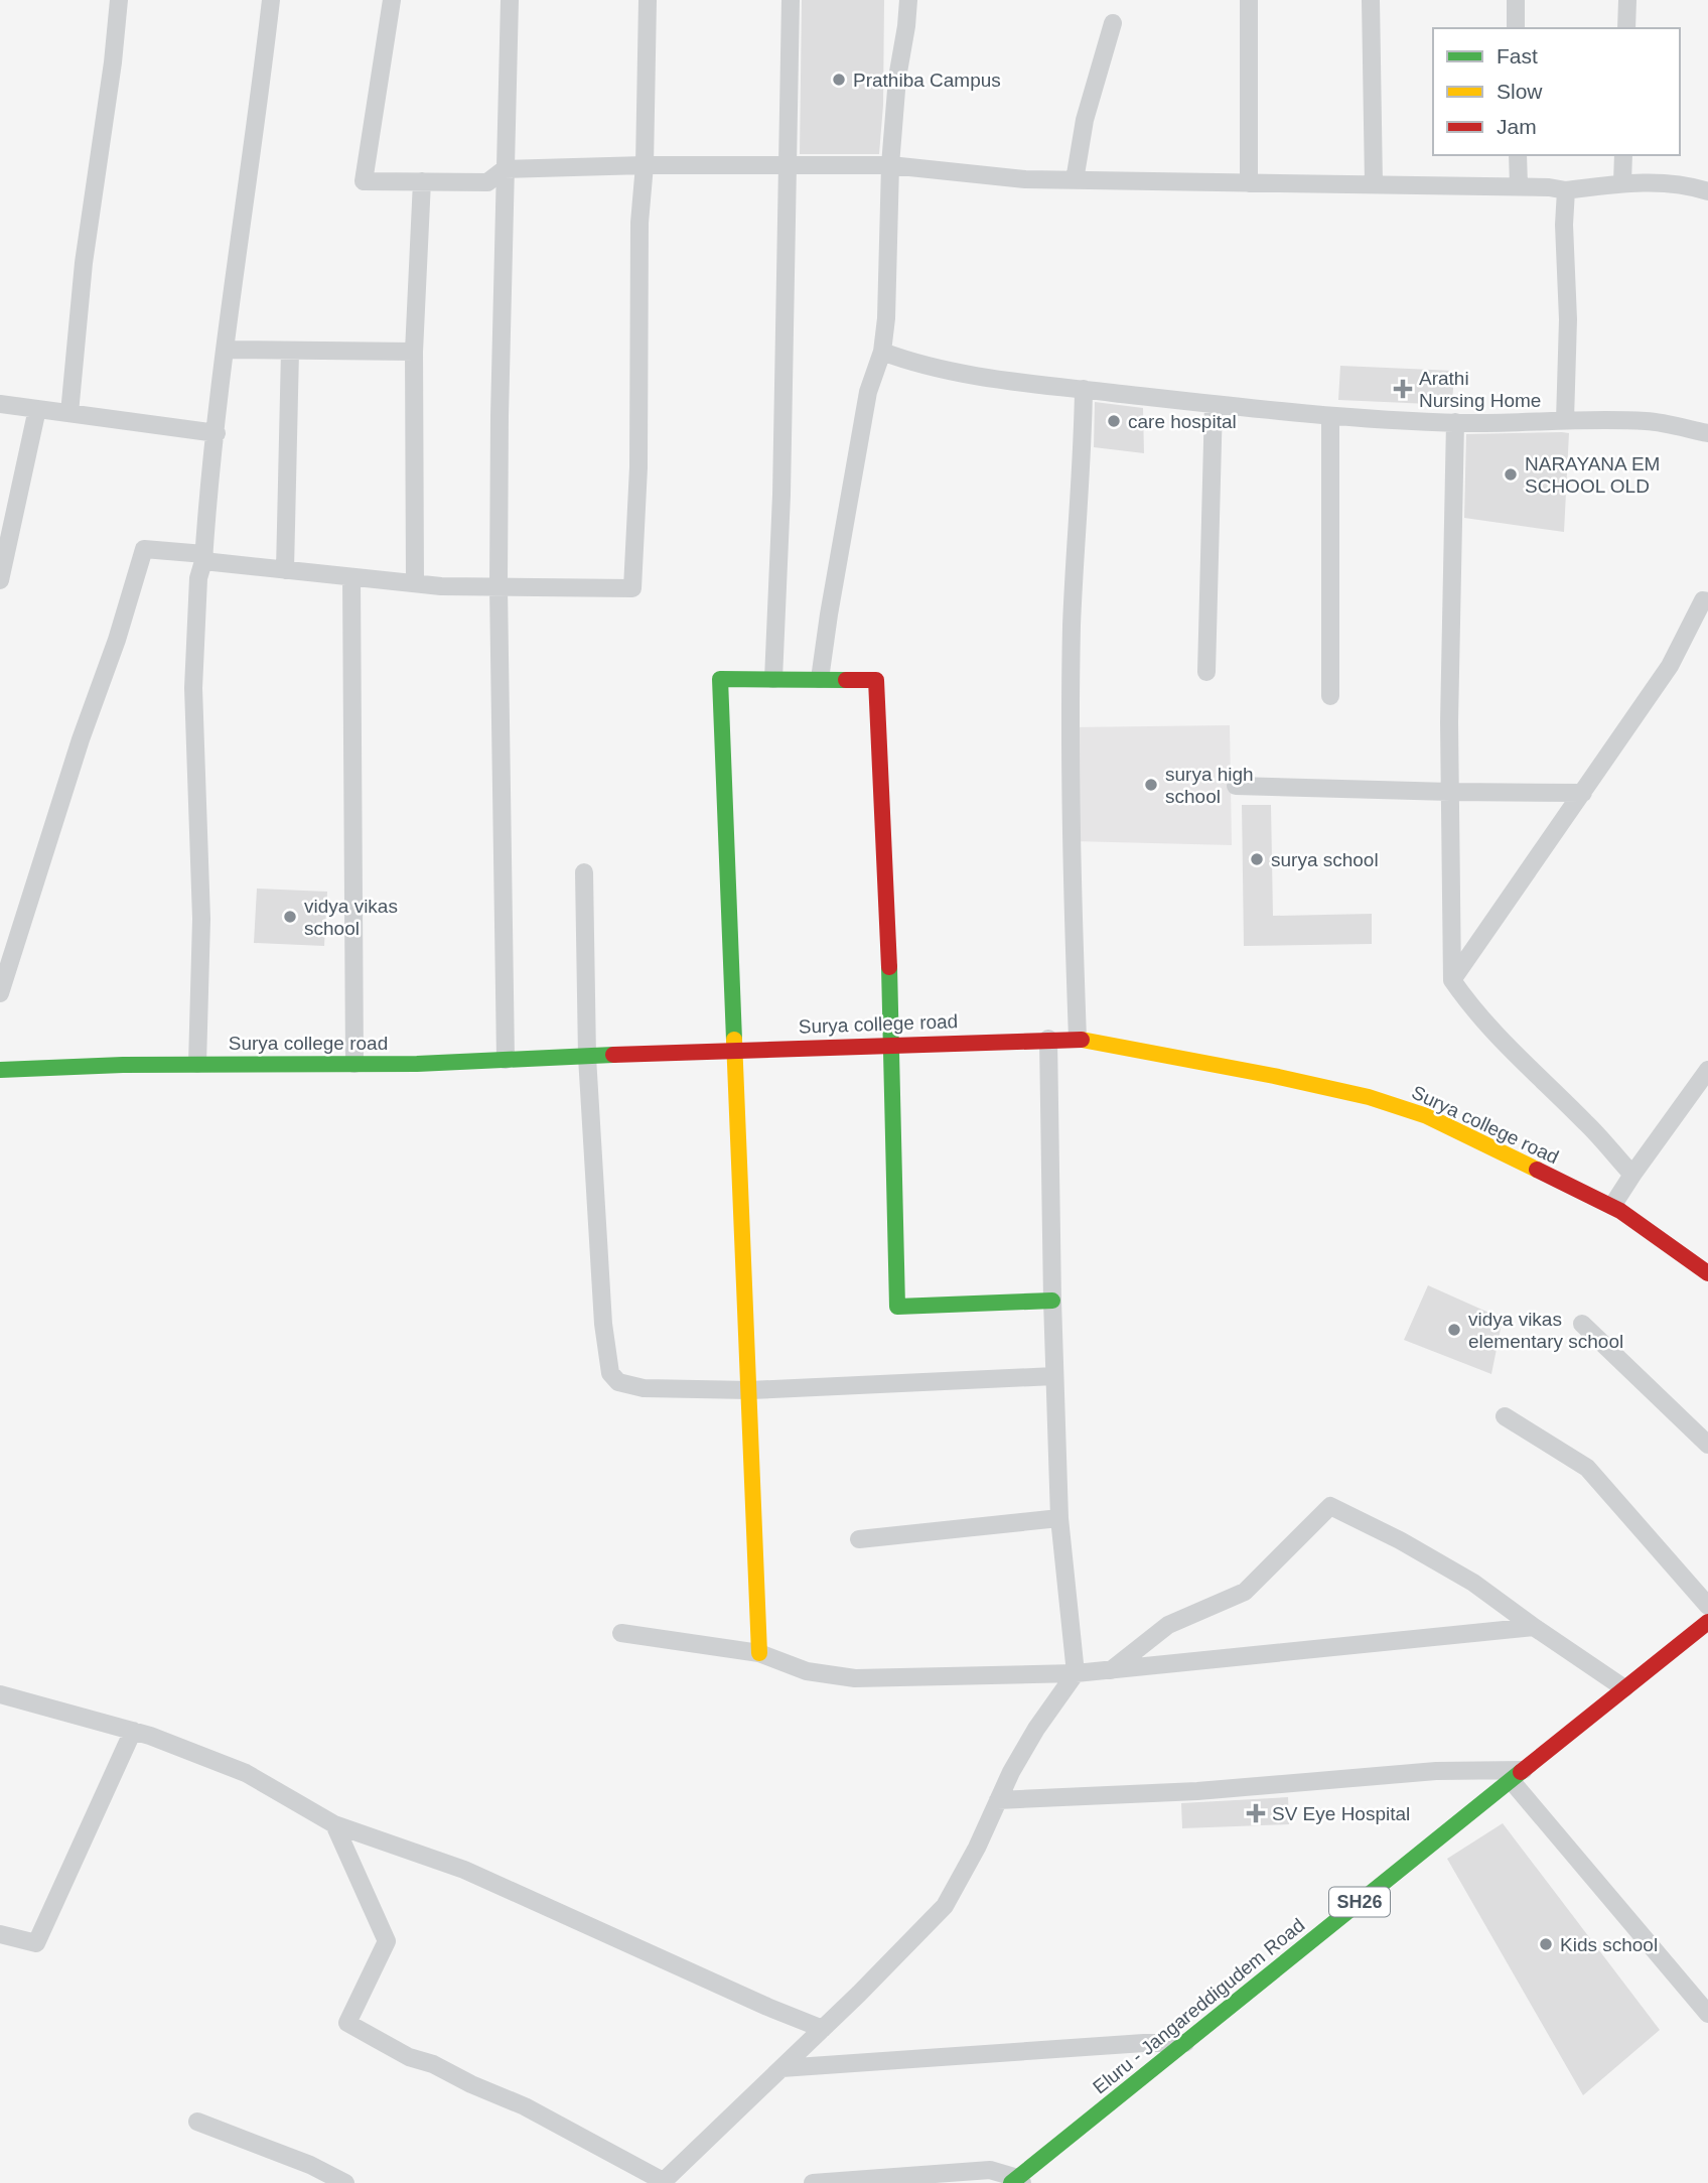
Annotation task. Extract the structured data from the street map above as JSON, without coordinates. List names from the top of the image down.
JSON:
{
  "streets": {
    "street": ["Surya college road", "SH26", "Eluru - Jangareddigudem Road"]
  },
  "places": {
    "other": [
      "Prathiba Campus",
      "care hospital",
      "NARAYANA EM SCHOOL OLD",
      "surya high school",
      "surya school",
      "vidya vikas school",
      "vidya vikas elementary school",
      "Kids school"
    ],
    "health": ["Arathi Nursing Home", "SV Eye Hospital"]
  },
  "legend": ["Fast", "Slow", "Jam"]
}
